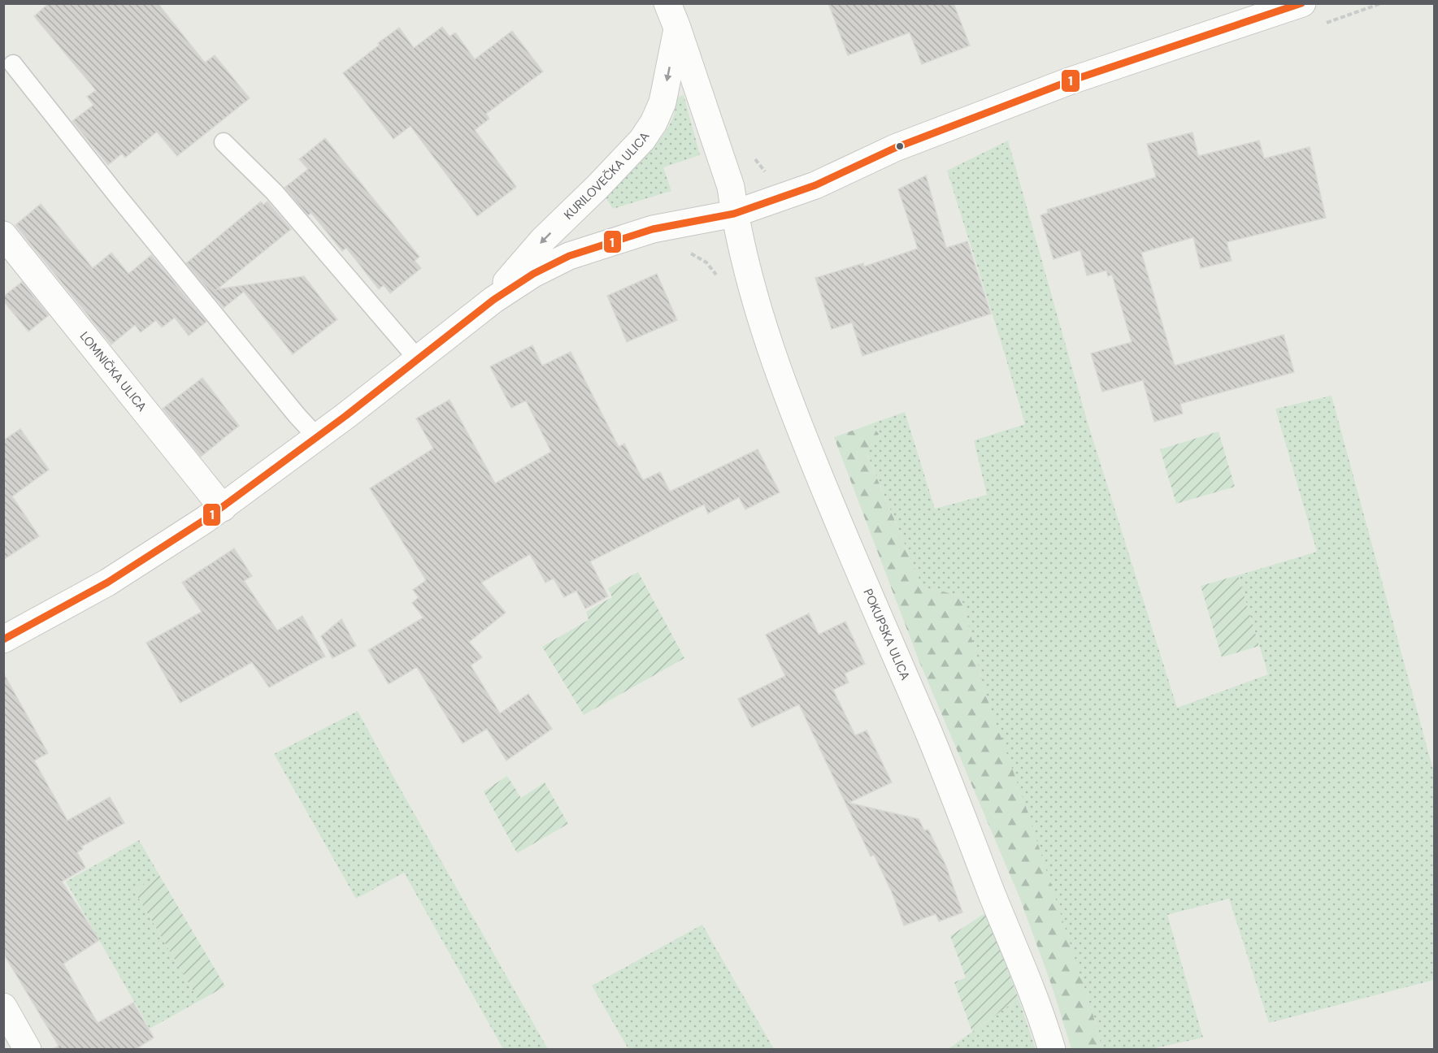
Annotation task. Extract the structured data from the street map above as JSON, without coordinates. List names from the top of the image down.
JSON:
{
  "streets": {
    "street": ["KURILOVEČKA ULICA", "LOMNIČKA ULICA", "POKUPSKA ULICA"]
  },
  "one_way": ["KURILOVEČKA ULICA"],
  "lines": ["transit line 1"]
}
